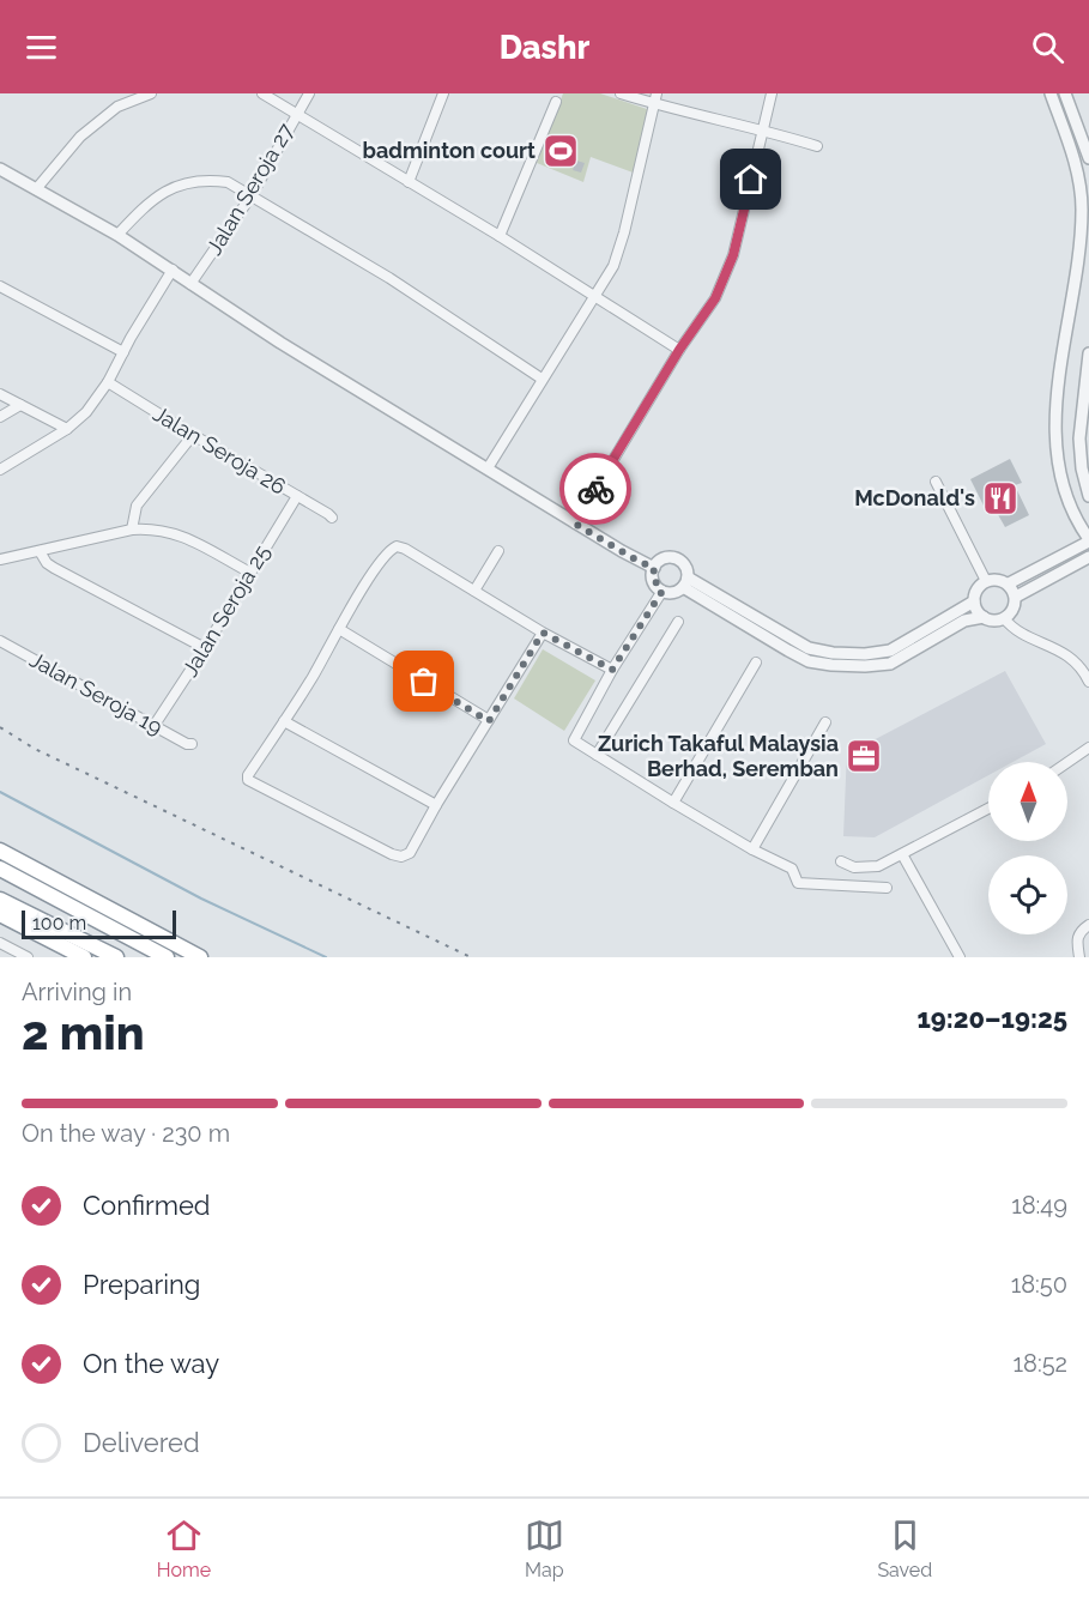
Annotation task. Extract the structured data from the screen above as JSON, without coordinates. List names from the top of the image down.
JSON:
{
  "streets": {
    "street": [
      "Jalan Seroja 27",
      "Jalan Seroja 26",
      "Jalan Seroja 25",
      "Jalan Seroja 19"
    ]
  },
  "crossings": [
    ["Jalan Seroja 26", "Jalan Seroja 25"],
    ["Jalan Seroja 25", "Jalan Seroja 19"]
  ],
  "places": {
    "sports": ["badminton court"],
    "restaurant": ["McDonald's"],
    "office": ["Zurich Takaful Malaysia Berhad, Seremban"]
  },
  "scale_bar": "100 m",
  "north": "top",
  "page": {
    "header": "Dashr",
    "scale": "100 m",
    "heading": ["2 min", "Arriving in", "19:20–19:25"],
    "bar": "On the way · 230 m",
    "list": [
      ["Confirmed", "18:49"],
      ["Preparing", "18:50"],
      ["On the way", "18:52"],
      "Delivered"
    ],
    "tabs": ["Home", "Map", "Saved"]
  }
}
